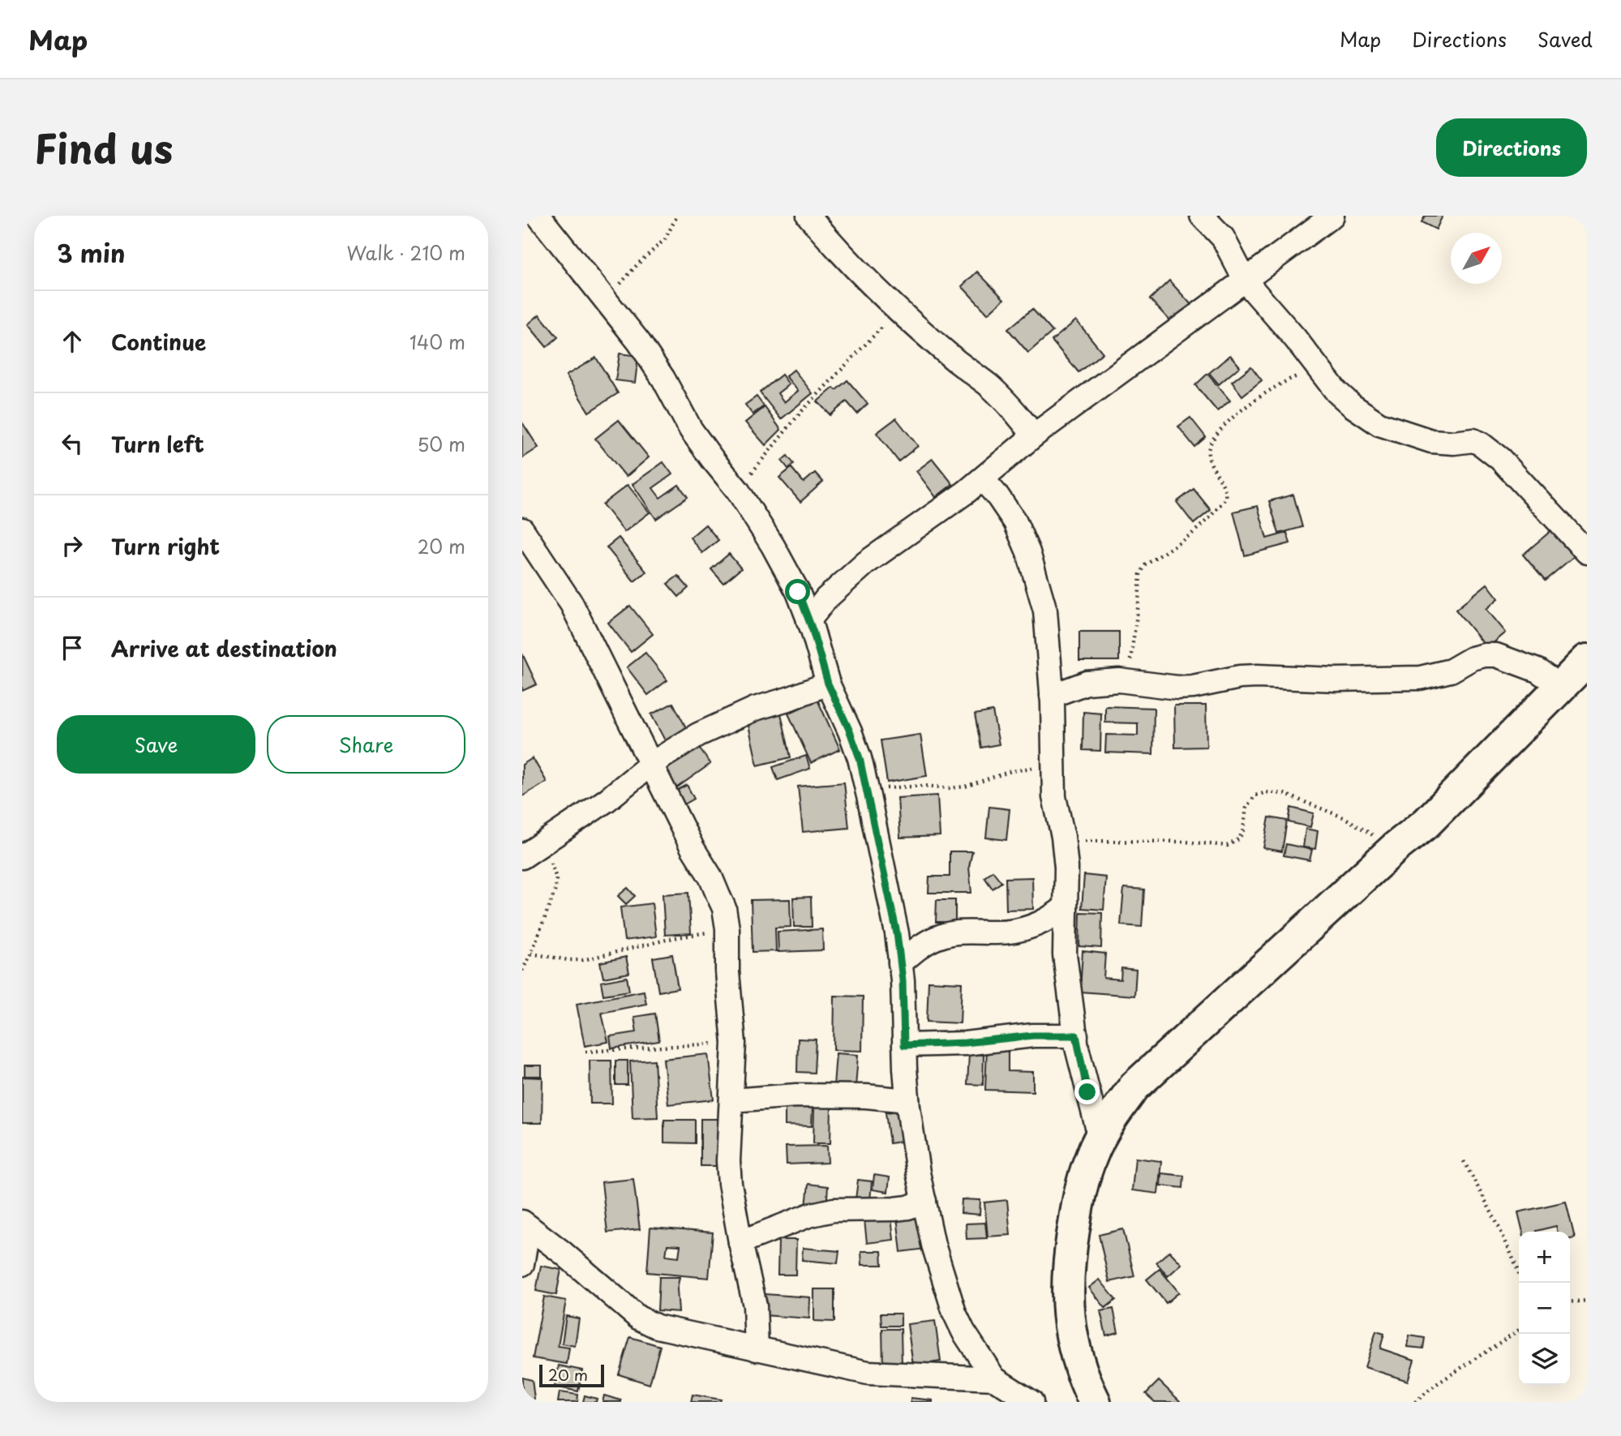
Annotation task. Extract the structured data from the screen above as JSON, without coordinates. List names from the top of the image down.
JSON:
{
  "scale_bar": "20 m",
  "north": "top right",
  "page": {
    "header": "Map",
    "nav": ["Map", "Directions", "Saved"],
    "title": "Find us",
    "buttons": [
      "Directions",
      ["Save", "Share"]
    ],
    "heading": ["3 min", "Walk · 210 m"],
    "list": [
      ["Continue", "140 m"],
      ["Turn left", "50 m"],
      ["Turn right", "20 m"],
      "Arrive at destination"
    ],
    "map_buttons": ["+", "−"],
    "scale": "20 m"
  }
}
